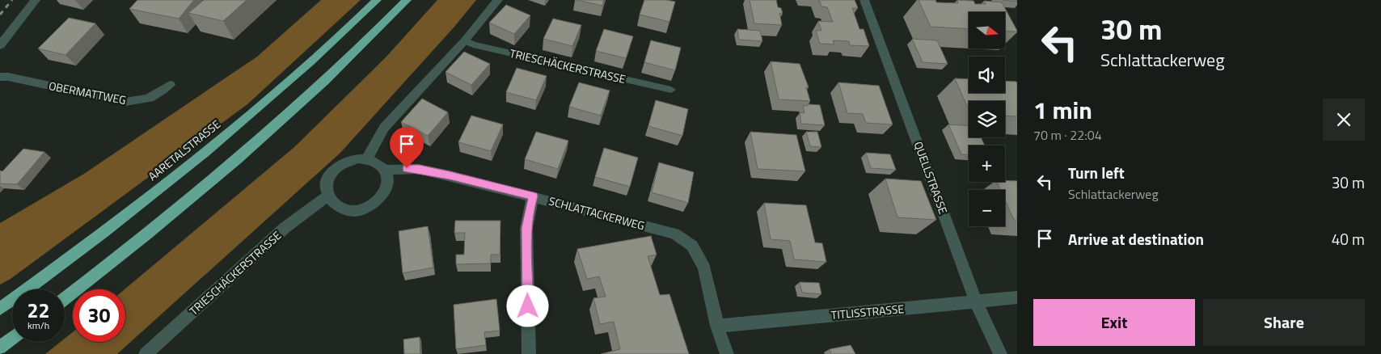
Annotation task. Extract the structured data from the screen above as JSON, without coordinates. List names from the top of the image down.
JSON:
{
  "streets": {
    "highway": ["AARETALSTRASSE"],
    "street": [
      "TRIESCHÄCKERSTRASSE",
      "OBERMATTWEG",
      "QUELLSTRASSE",
      "SCHLATTACKERWEG",
      "TITLISSTRASSE"
    ]
  },
  "crossings": [
    ["TRIESCHÄCKERSTRASSE", "SCHLATTACKERWEG"],
    ["QUELLSTRASSE", "TITLISSTRASSE"],
    ["SCHLATTACKERWEG", "TITLISSTRASSE"]
  ],
  "north": "right",
  "page": {
    "turn": ["30 m", "Schlattackerweg"],
    "map_buttons": ["+", "−"],
    "heading": ["1 min", "70 m · 22:04"],
    "list": [
      {
        "name": "Turn left",
        "note": "Schlattackerweg",
        "value": "30 m"
      },
      {
        "name": "Arrive at destination",
        "value": "40 m"
      }
    ],
    "speed": "22 km/h",
    "limit": "30",
    "buttons": ["Exit", "Share"]
  }
}
